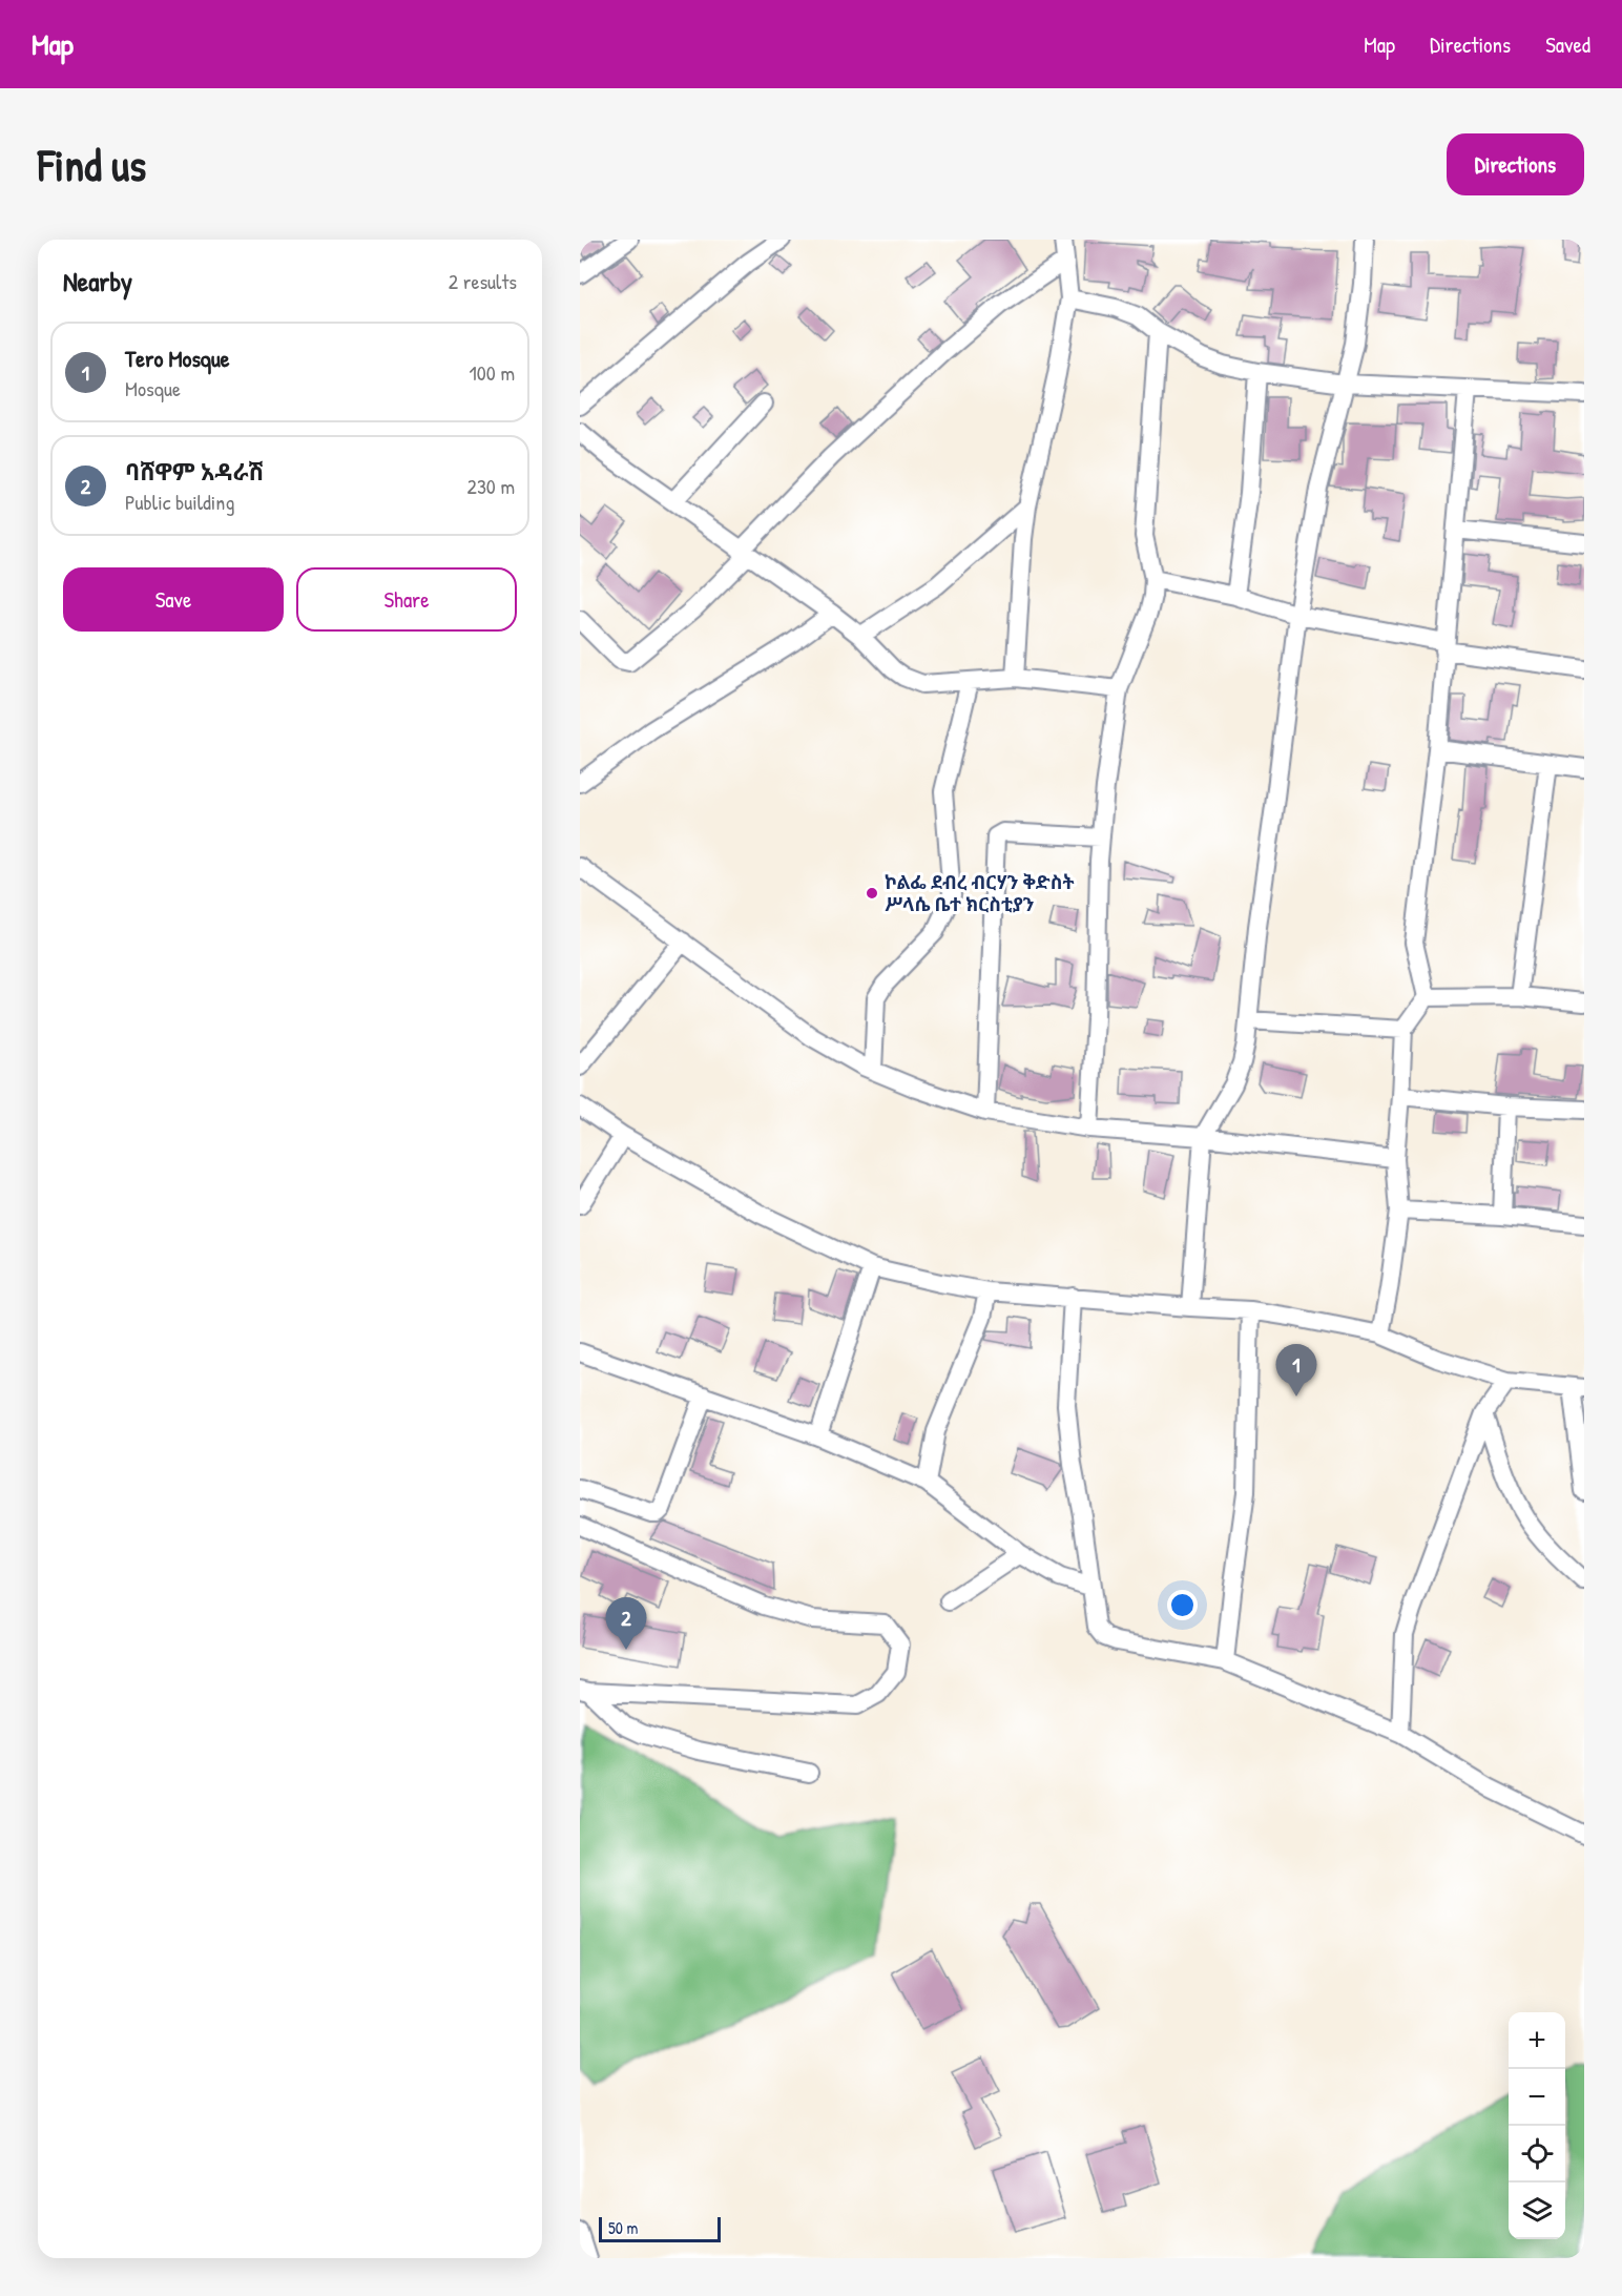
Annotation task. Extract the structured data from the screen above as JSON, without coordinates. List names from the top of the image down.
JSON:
{
  "places": ["ኮልፌ ደብረ ብርሃን ቅድስት ሥላሴ ቤተ ክርስቲያን"],
  "scale_bar": "50 m",
  "page": {
    "header": "Map",
    "nav": ["Map", "Directions", "Saved"],
    "buttons": [
      "Directions",
      ["Save", "Share"]
    ],
    "title": "Find us",
    "heading": ["Nearby", "2 results"],
    "list": [
      {
        "mark": "1",
        "name": "Tero Mosque",
        "note": "Mosque",
        "value": "100 m"
      },
      {
        "mark": "2",
        "name": "ባሸዋም አዳራሽ",
        "note": "Public building",
        "value": "230 m"
      }
    ],
    "pins": ["1", "2"],
    "map_buttons": ["+", "−"],
    "scale": "50 m"
  }
}
